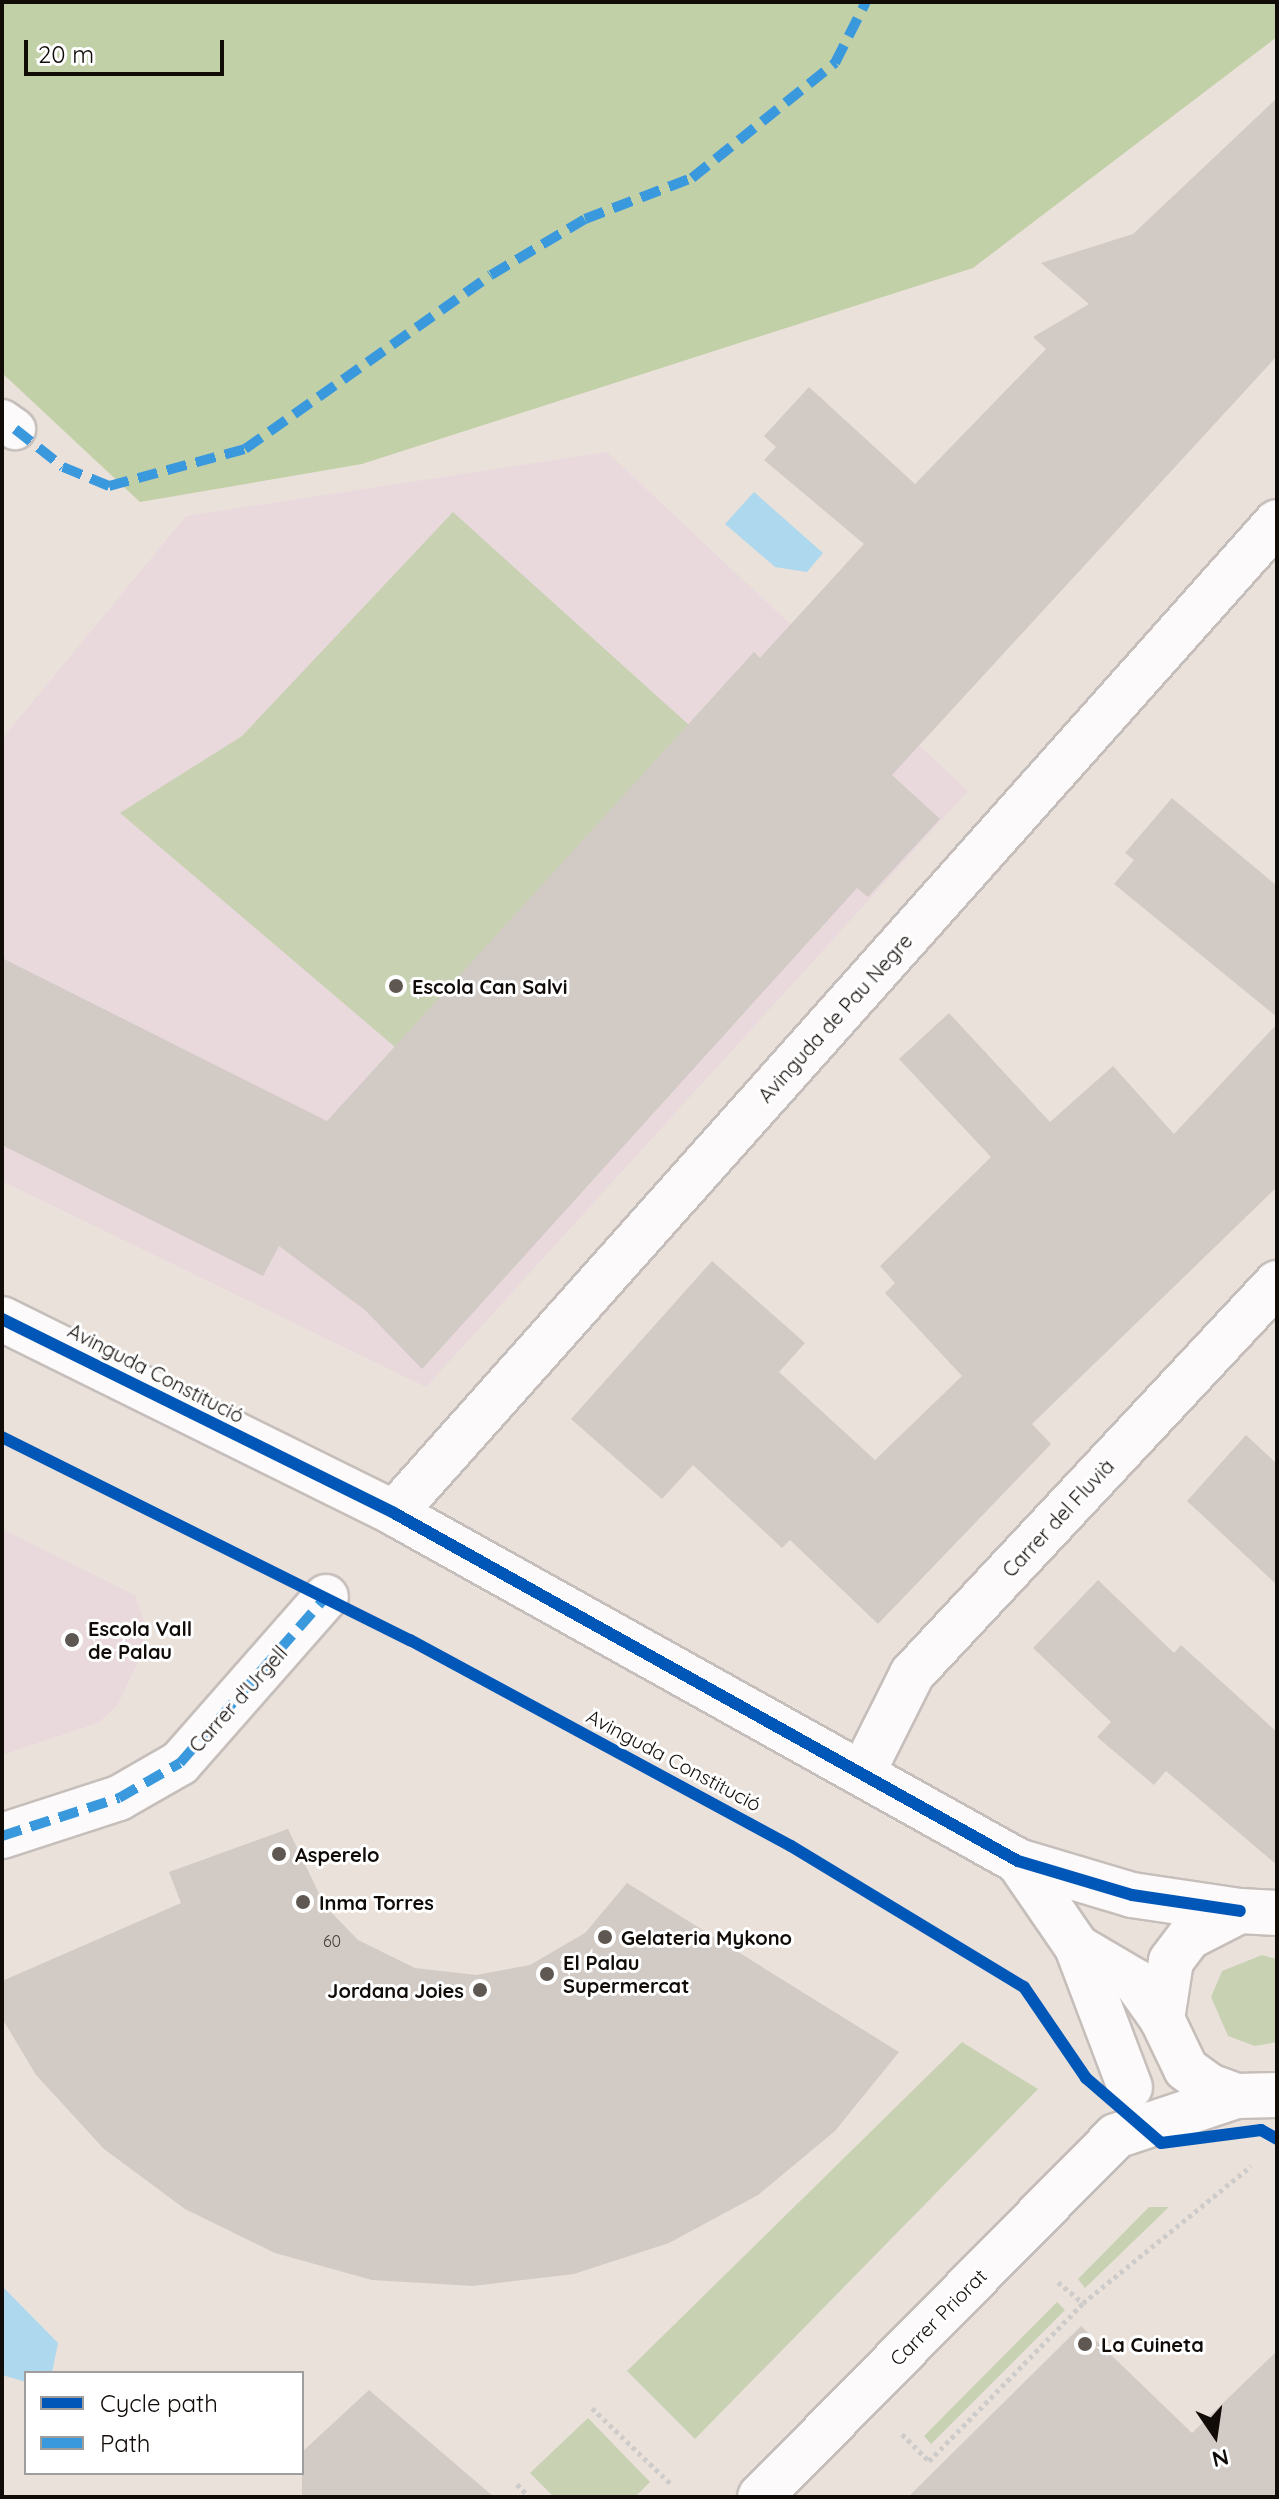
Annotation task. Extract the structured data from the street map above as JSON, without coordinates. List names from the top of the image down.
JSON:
{
  "streets": {
    "street": [
      "Avinguda de Pau Negre",
      "Avinguda Constitució",
      "Carrer del Fluvià",
      "Carrer d'Urgell",
      "Carrer Priorat"
    ]
  },
  "crossings": [
    ["Avinguda de Pau Negre", "Avinguda Constitució"],
    ["Avinguda Constitució", "Carrer del Fluvià"],
    ["Avinguda Constitució", "Carrer Priorat"]
  ],
  "places": [
    "Escola Can Salvi",
    "Escola Vall de Palau",
    "Asperelo",
    "Inma Torres",
    "Gelateria Mykono",
    "El Palau Supermercat",
    "Jordana Joies",
    "La Cuineta"
  ],
  "house_numbers": ["60"],
  "legend": ["Cycle path", "Path"],
  "scale_bar": "20 m",
  "north": "bottom"
}
